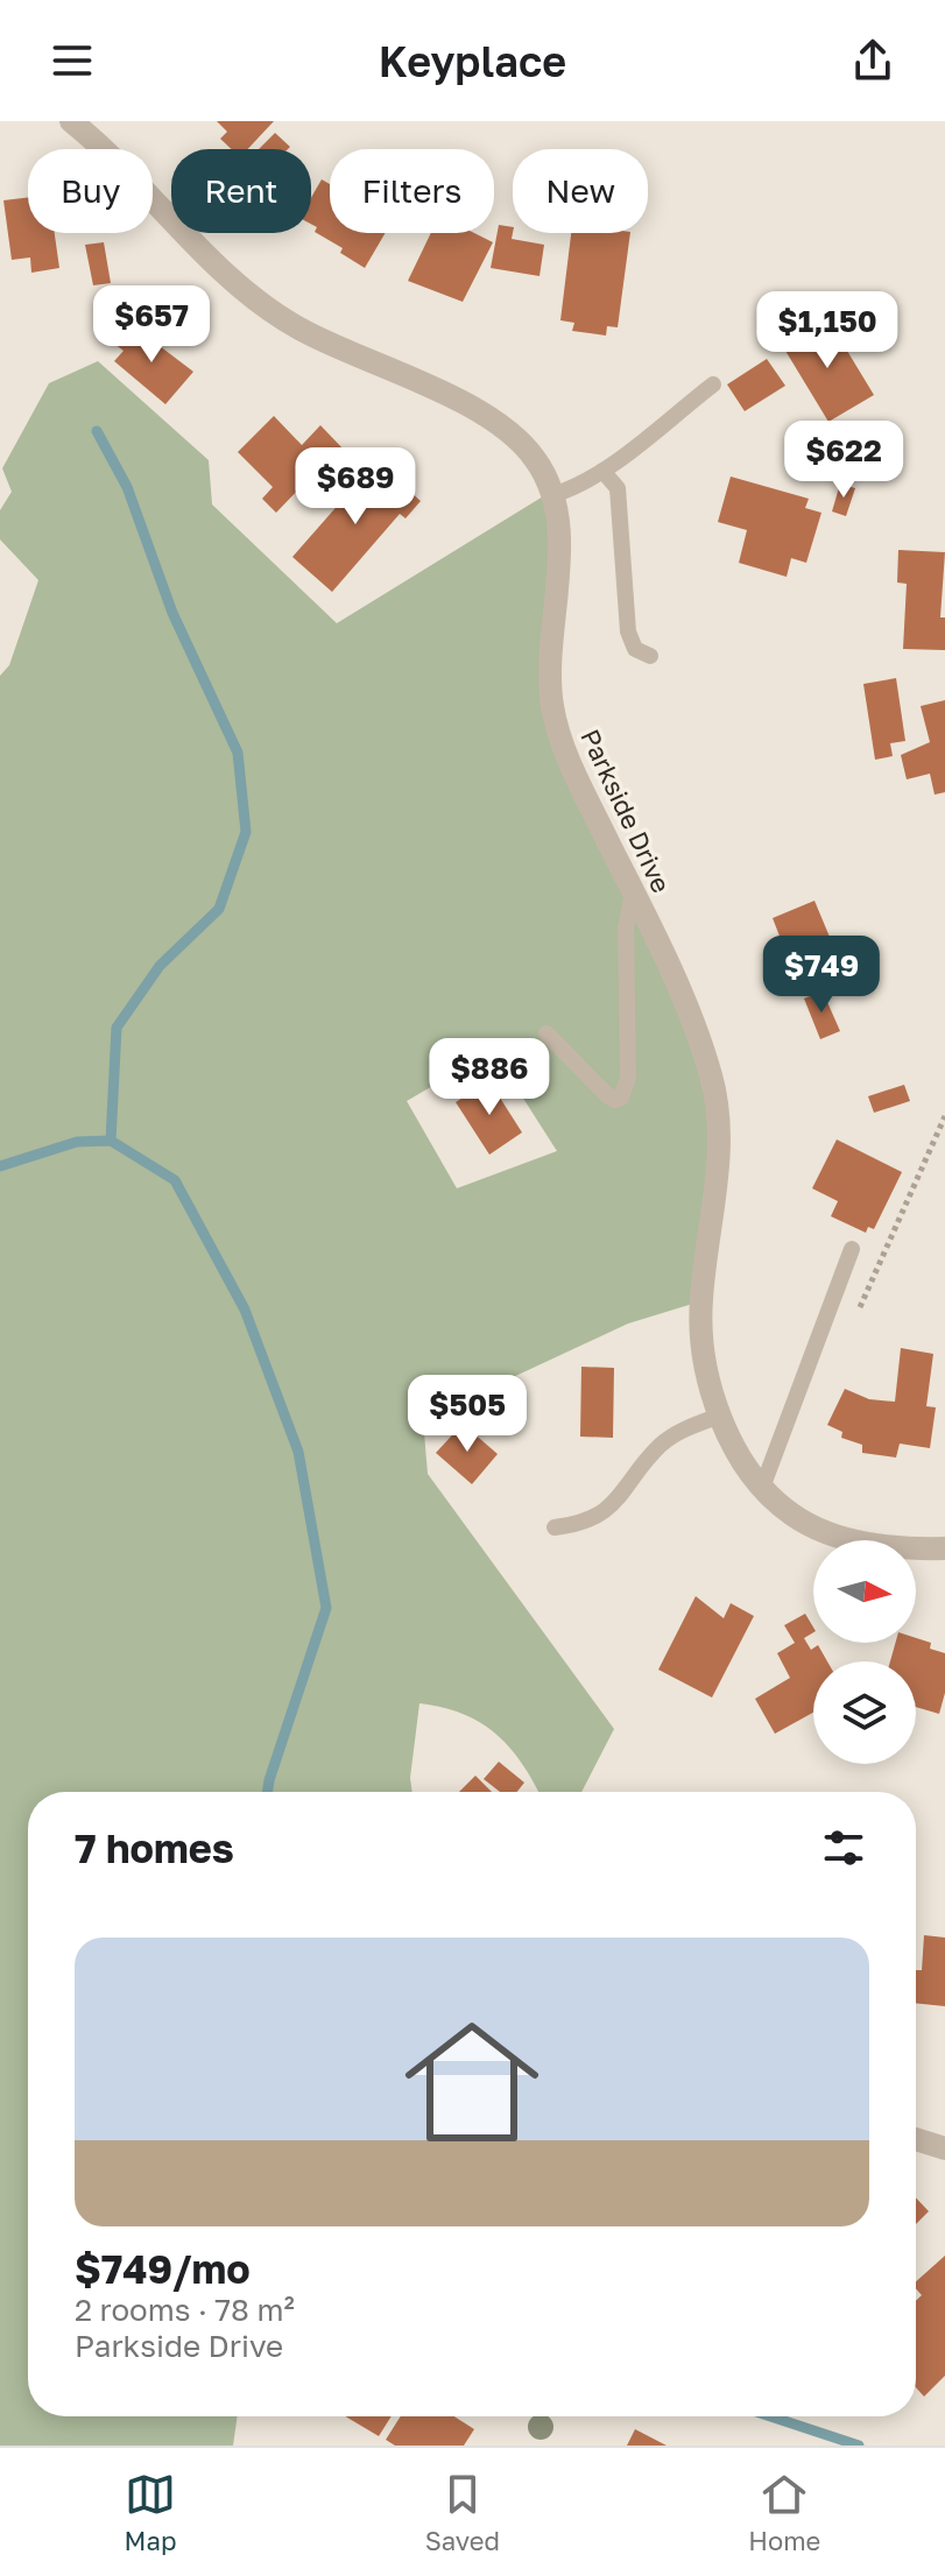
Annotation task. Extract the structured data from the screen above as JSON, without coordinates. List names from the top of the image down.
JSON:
{
  "streets": {
    "street": ["Parkside Drive"]
  },
  "north": "right",
  "page": {
    "header": "Keyplace",
    "chip": [
      "Buy",
      "Rent",
      "Filters",
      "New"
    ],
    "price": [
      "$657",
      "$1,150",
      "$622",
      "$689",
      "$749",
      "$886",
      "$505"
    ],
    "heading": "7 homes",
    "list": [
      {
        "name": "$749/mo",
        "note": "2 rooms · 78 m² · Parkside Drive"
      }
    ],
    "tabs": ["Map", "Saved", "Home"]
  }
}
